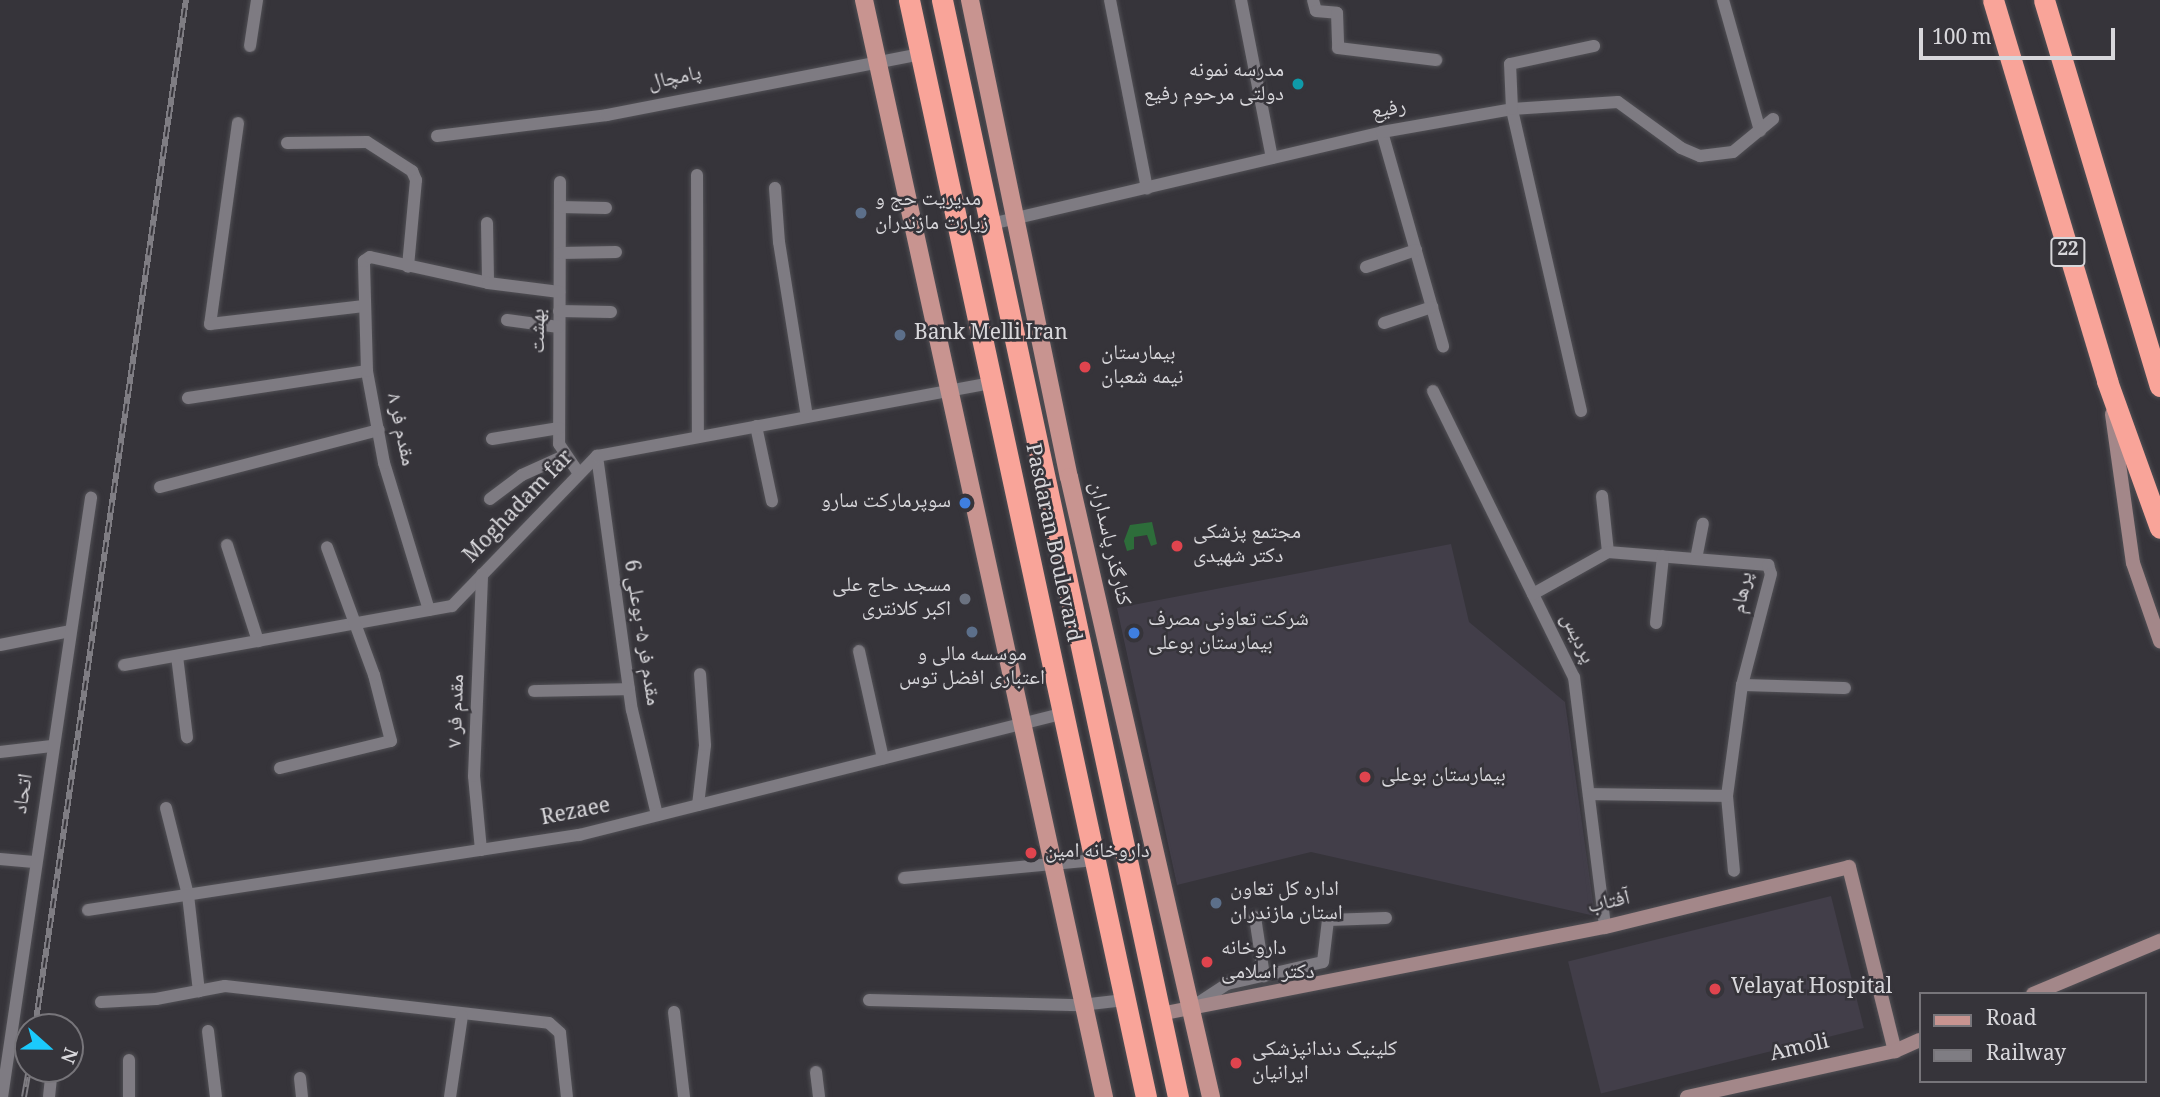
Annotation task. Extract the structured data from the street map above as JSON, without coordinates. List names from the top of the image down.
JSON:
{
  "streets": {
    "highway": ["22", "Pasdaran Boulevard"],
    "main road": ["کنارگذر پاسداران", "آفتاب", "Amoli"],
    "street": [
      "پامچال",
      "رفیع",
      "بهشت",
      "مقدم فر ۸",
      "Moghadam far",
      "پرهام",
      "مقدم فر ۵- بوعلی 6",
      "پردیس",
      "مقدم فر ۷",
      "اتحاد",
      "Rezaee"
    ]
  },
  "crossings": [
    ["پامچال", "Pasdaran Boulevard"],
    ["رفیع", "Pasdaran Boulevard"],
    ["رفیع", "کنارگذر پاسداران"],
    ["بهشت", "Moghadam far"],
    ["مقدم فر ۸", "Moghadam far"],
    ["Moghadam far", "Pasdaran Boulevard"],
    ["Moghadam far", "مقدم فر ۵- بوعلی 6"],
    ["Moghadam far", "مقدم فر ۷"],
    ["Pasdaran Boulevard", "Rezaee"],
    ["Pasdaran Boulevard", "آفتاب"],
    ["کنارگذر پاسداران", "آفتاب"],
    ["مقدم فر ۵- بوعلی 6", "Rezaee"],
    ["پردیس", "آفتاب"],
    ["مقدم فر ۷", "Rezaee"],
    ["آفتاب", "Amoli"]
  ],
  "places": [
    "مدرسه نمونه دولتی مرحوم رفیع",
    "مدیریت حج و زیارت مازندران",
    "Bank Melli Iran",
    "بیمارستان نیمه شعبان",
    "سوپرمارکت سارو",
    "مجتمع پزشکی دکتر شهیدی",
    "مسجد حاج علی اکبر کلانتری",
    "موسسه مالی و اعتباری افضل توس",
    "شرکت تعاونی مصرف بیمارستان بوعلی",
    "بیمارستان بوعلی",
    "داروخانه امین",
    "اداره کل تعاون استان مازندران",
    "داروخانه دکتر اسلامی",
    "Velayat Hospital",
    "کلینیک دندانپزشکی ایرانیان"
  ],
  "legend": ["Road", "Railway"],
  "scale_bar": "100 m",
  "north": "right"
}
